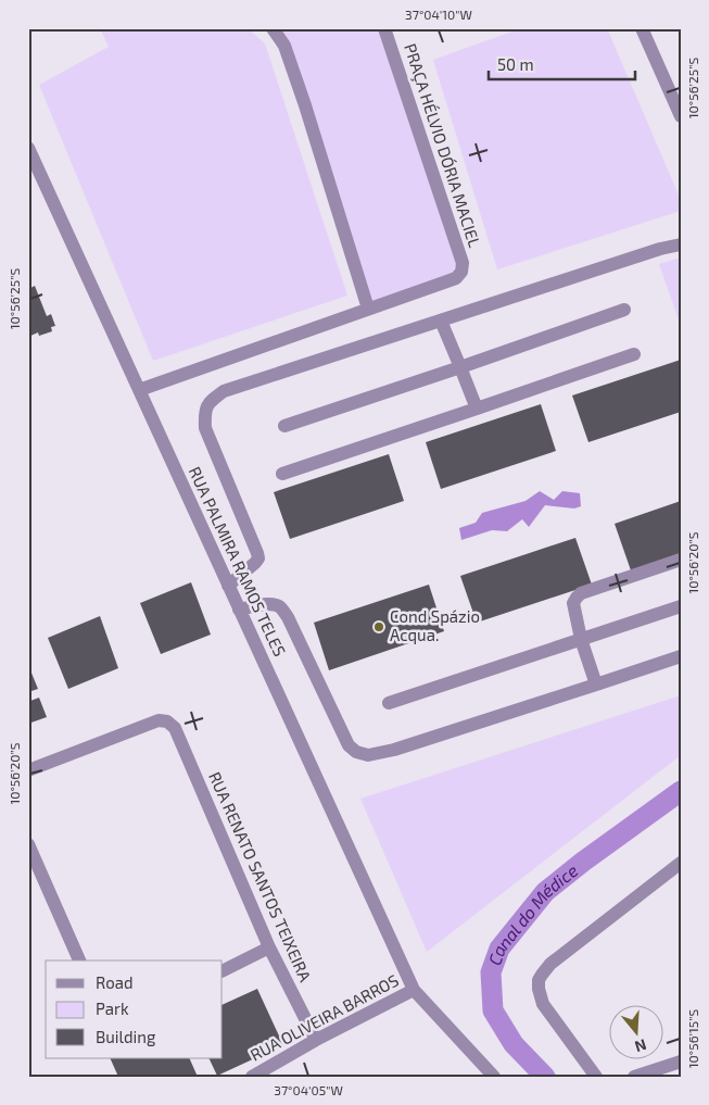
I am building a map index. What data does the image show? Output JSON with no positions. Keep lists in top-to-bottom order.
{
  "streets": {
    "street": [
      "PRAÇA HÉLVIO DÓRIA MACIEL",
      "RUA PALMIRA RAMOS TELES",
      "RUA RENATO SANTOS TEIXEIRA",
      "RUA OLIVEIRA BARROS"
    ]
  },
  "crossings": [
    ["PRAÇA HÉLVIO DÓRIA MACIEL", "RUA PALMIRA RAMOS TELES"],
    ["RUA PALMIRA RAMOS TELES", "RUA OLIVEIRA BARROS"],
    ["RUA RENATO SANTOS TEIXEIRA", "RUA OLIVEIRA BARROS"]
  ],
  "water": ["Canal do Médice"],
  "places": ["Cond Spázio Acqua."],
  "legend": ["Road", "Park", "Building"],
  "scale_bar": "50 m",
  "north": "bottom",
  "coordinates": [
    "37°04'10\"W",
    "10°56'25\"S",
    "10°56'20\"S",
    "10°56'15\"S",
    "37°04'05\"W"
  ]
}
